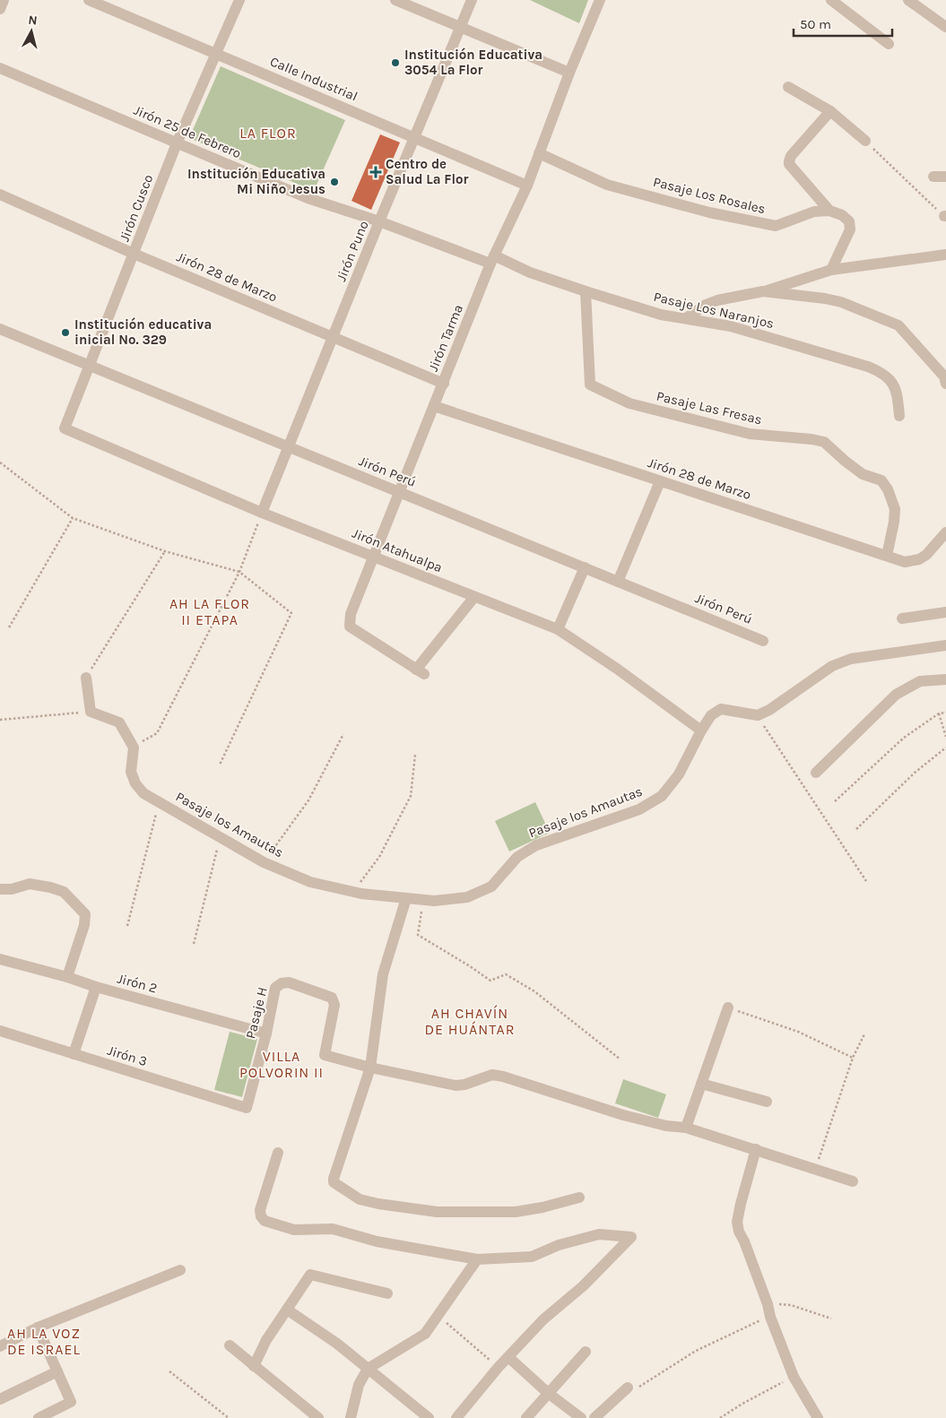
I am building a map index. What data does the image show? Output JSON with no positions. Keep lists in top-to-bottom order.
{
  "streets": {
    "street": [
      "Calle Industrial",
      "Jirón 25 de Febrero",
      "Pasaje Los Rosales",
      "Jirón Cusco",
      "Jirón Puno",
      "Jirón 28 de Marzo",
      "Pasaje Los Naranjos",
      "Jirón Tarma",
      "Pasaje Las Fresas",
      "Jirón Perú",
      "Jirón Atahualpa",
      "Pasaje los Amautas",
      "Jirón 2",
      "Pasaje H",
      "Jirón 3"
    ]
  },
  "crossings": [
    ["Calle Industrial", "Jirón Cusco"],
    ["Calle Industrial", "Jirón Puno"],
    ["Calle Industrial", "Jirón Tarma"],
    ["Jirón 25 de Febrero", "Jirón Cusco"],
    ["Jirón 25 de Febrero", "Jirón Puno"],
    ["Jirón 25 de Febrero", "Pasaje Los Naranjos"],
    ["Jirón 25 de Febrero", "Jirón Tarma"],
    ["Pasaje Los Rosales", "Jirón Tarma"],
    ["Jirón Cusco", "Jirón 28 de Marzo"],
    ["Jirón Cusco", "Jirón Perú"],
    ["Jirón Cusco", "Jirón Atahualpa"],
    ["Jirón Puno", "Jirón 28 de Marzo"],
    ["Jirón Puno", "Jirón Perú"],
    ["Jirón Puno", "Jirón Atahualpa"],
    ["Jirón 28 de Marzo", "Jirón Tarma"],
    ["Jirón 28 de Marzo", "Pasaje Las Fresas"],
    ["Pasaje Los Naranjos", "Jirón Tarma"],
    ["Pasaje Los Naranjos", "Pasaje Las Fresas"],
    ["Jirón Tarma", "Jirón Perú"],
    ["Jirón Tarma", "Jirón Atahualpa"],
    ["Jirón Atahualpa", "Pasaje los Amautas"],
    ["Jirón 2", "Pasaje H"],
    ["Pasaje H", "Jirón 3"]
  ],
  "districts": [
    "LA FLOR",
    "AH LA FLOR II ETAPA",
    "AH CHAVÍN DE HUÁNTAR",
    "VILLA POLVORIN II",
    "AH LA VOZ DE ISRAEL"
  ],
  "places": {
    "other": ["Institución Educativa 3054 La Flor", "Institución Educativa Mi Niño Jesus", "Institución educativa inicial No. 329"],
    "health": ["Centro de Salud La Flor"]
  },
  "scale_bar": "50 m",
  "north": "top"
}
